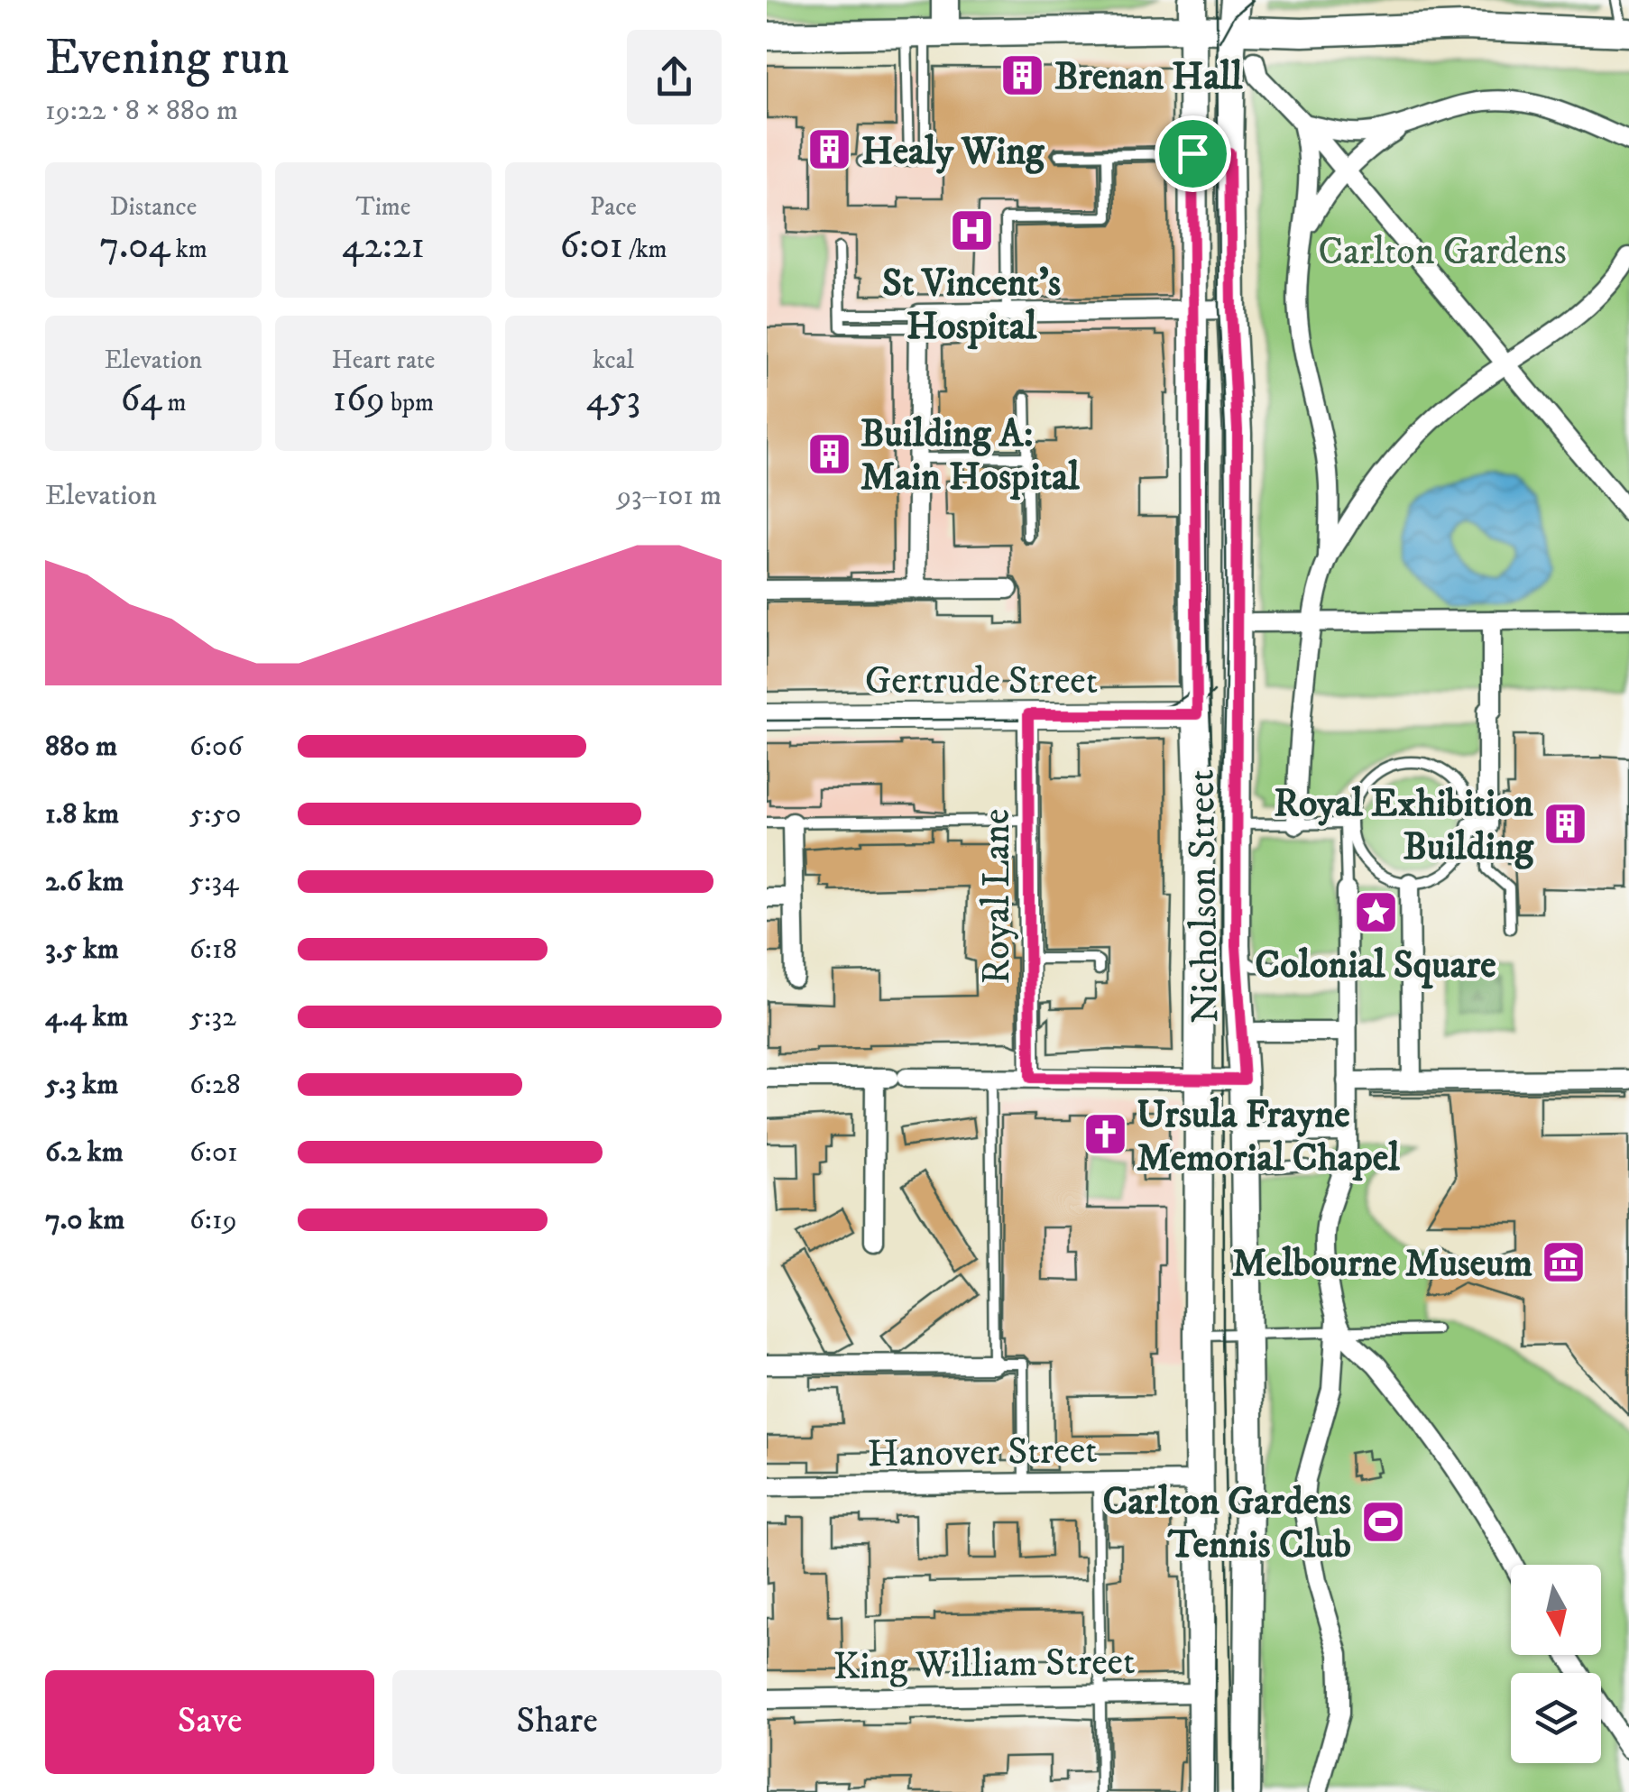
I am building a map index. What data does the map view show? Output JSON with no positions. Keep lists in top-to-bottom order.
{
  "streets": {
    "main road": ["Nicholson Street"],
    "street": [
      "Gertrude Street",
      "Royal Lane",
      "Hanover Street",
      "King William Street"
    ]
  },
  "crossings": [
    ["Gertrude Street", "Royal Lane"],
    ["Gertrude Street", "Nicholson Street"],
    ["Nicholson Street", "Hanover Street"],
    ["Nicholson Street", "King William Street"]
  ],
  "parks": ["Carlton Gardens"],
  "places": {
    "building": [
      "Brenan Hall",
      "Healy Wing",
      "Building A: Main Hospital",
      "Royal Exhibition Building"
    ],
    "hospital": ["St Vincent's Hospital"],
    "place": ["Colonial Square"],
    "church": ["Ursula Frayne Memorial Chapel"],
    "museum": ["Melbourne Museum"],
    "sports": ["Carlton Gardens Tennis Club"]
  },
  "north": "bottom",
  "page": {
    "heading": ["Evening run", "19:22 · 8 × 880 m"],
    "stats": [
      ["Distance", "7.04 km"],
      ["Time", "42:21"],
      ["Pace", "6:01 /km"],
      ["Elevation", "64 m"],
      ["Heart rate", "169 bpm"],
      ["kcal", "453"]
    ],
    "chart": ["Elevation", "93–101 m"],
    "list": [
      {
        "name": "880 m",
        "note": "6:06"
      },
      {
        "name": "1.8 km",
        "note": "5:50"
      },
      {
        "name": "2.6 km",
        "note": "5:34"
      },
      {
        "name": "3.5 km",
        "note": "6:18"
      },
      {
        "name": "4.4 km",
        "note": "5:32"
      },
      {
        "name": "5.3 km",
        "note": "6:28"
      },
      {
        "name": "6.2 km",
        "note": "6:01"
      },
      {
        "name": "7.0 km",
        "note": "6:19"
      }
    ],
    "buttons": ["Save", "Share"]
  }
}
